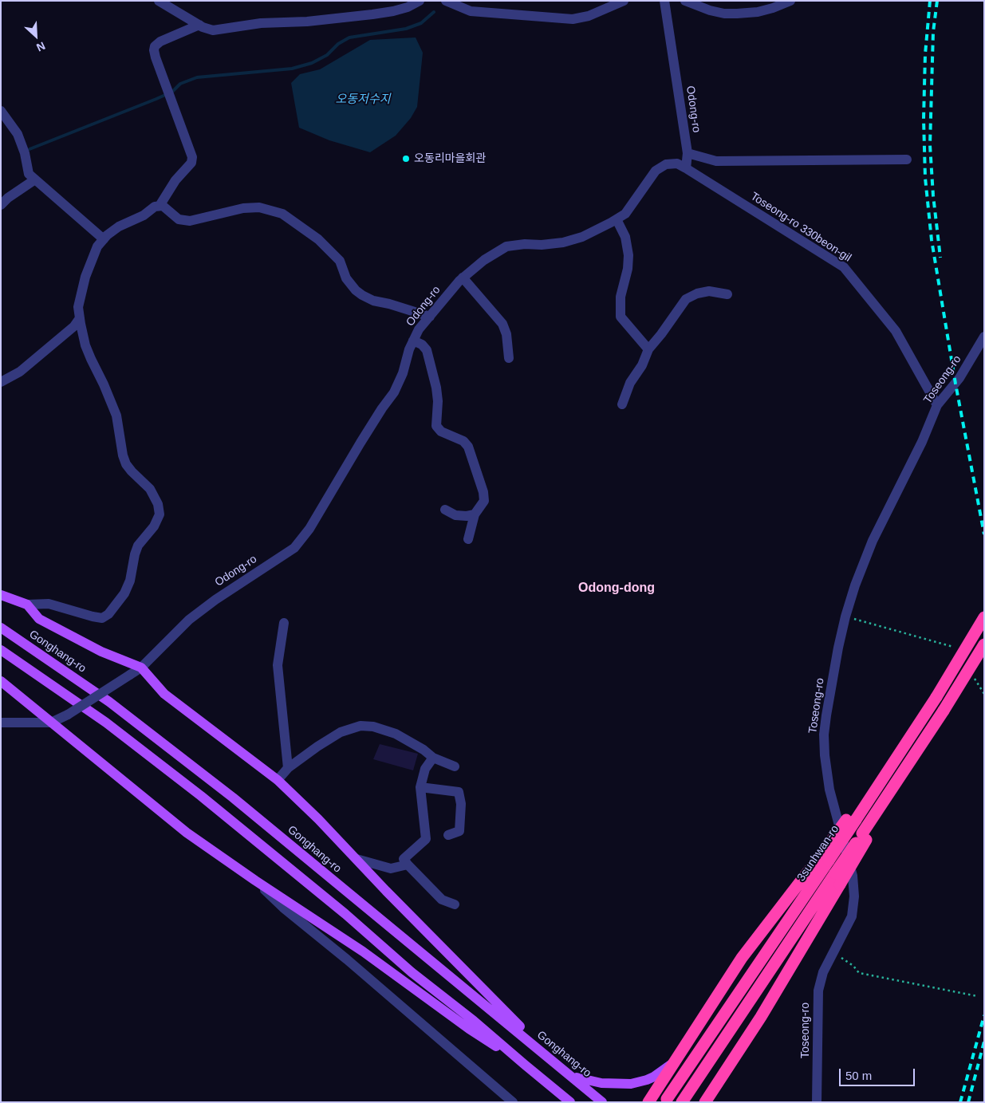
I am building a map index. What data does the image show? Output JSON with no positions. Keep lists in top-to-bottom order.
{
  "streets": {
    "highway": ["3sunhwan-ro"],
    "main road": ["Gonghang-ro"],
    "street": ["Odong-ro", "Toseong-ro 330beon-gil", "Toseong-ro"]
  },
  "crossings": [
    ["Odong-ro", "Toseong-ro 330beon-gil"],
    ["Toseong-ro 330beon-gil", "Toseong-ro"]
  ],
  "districts": ["Odong-dong"],
  "water": ["오동저수지"],
  "places": ["오동리마을회관"],
  "scale_bar": "50 m",
  "north": "bottom right"
}
